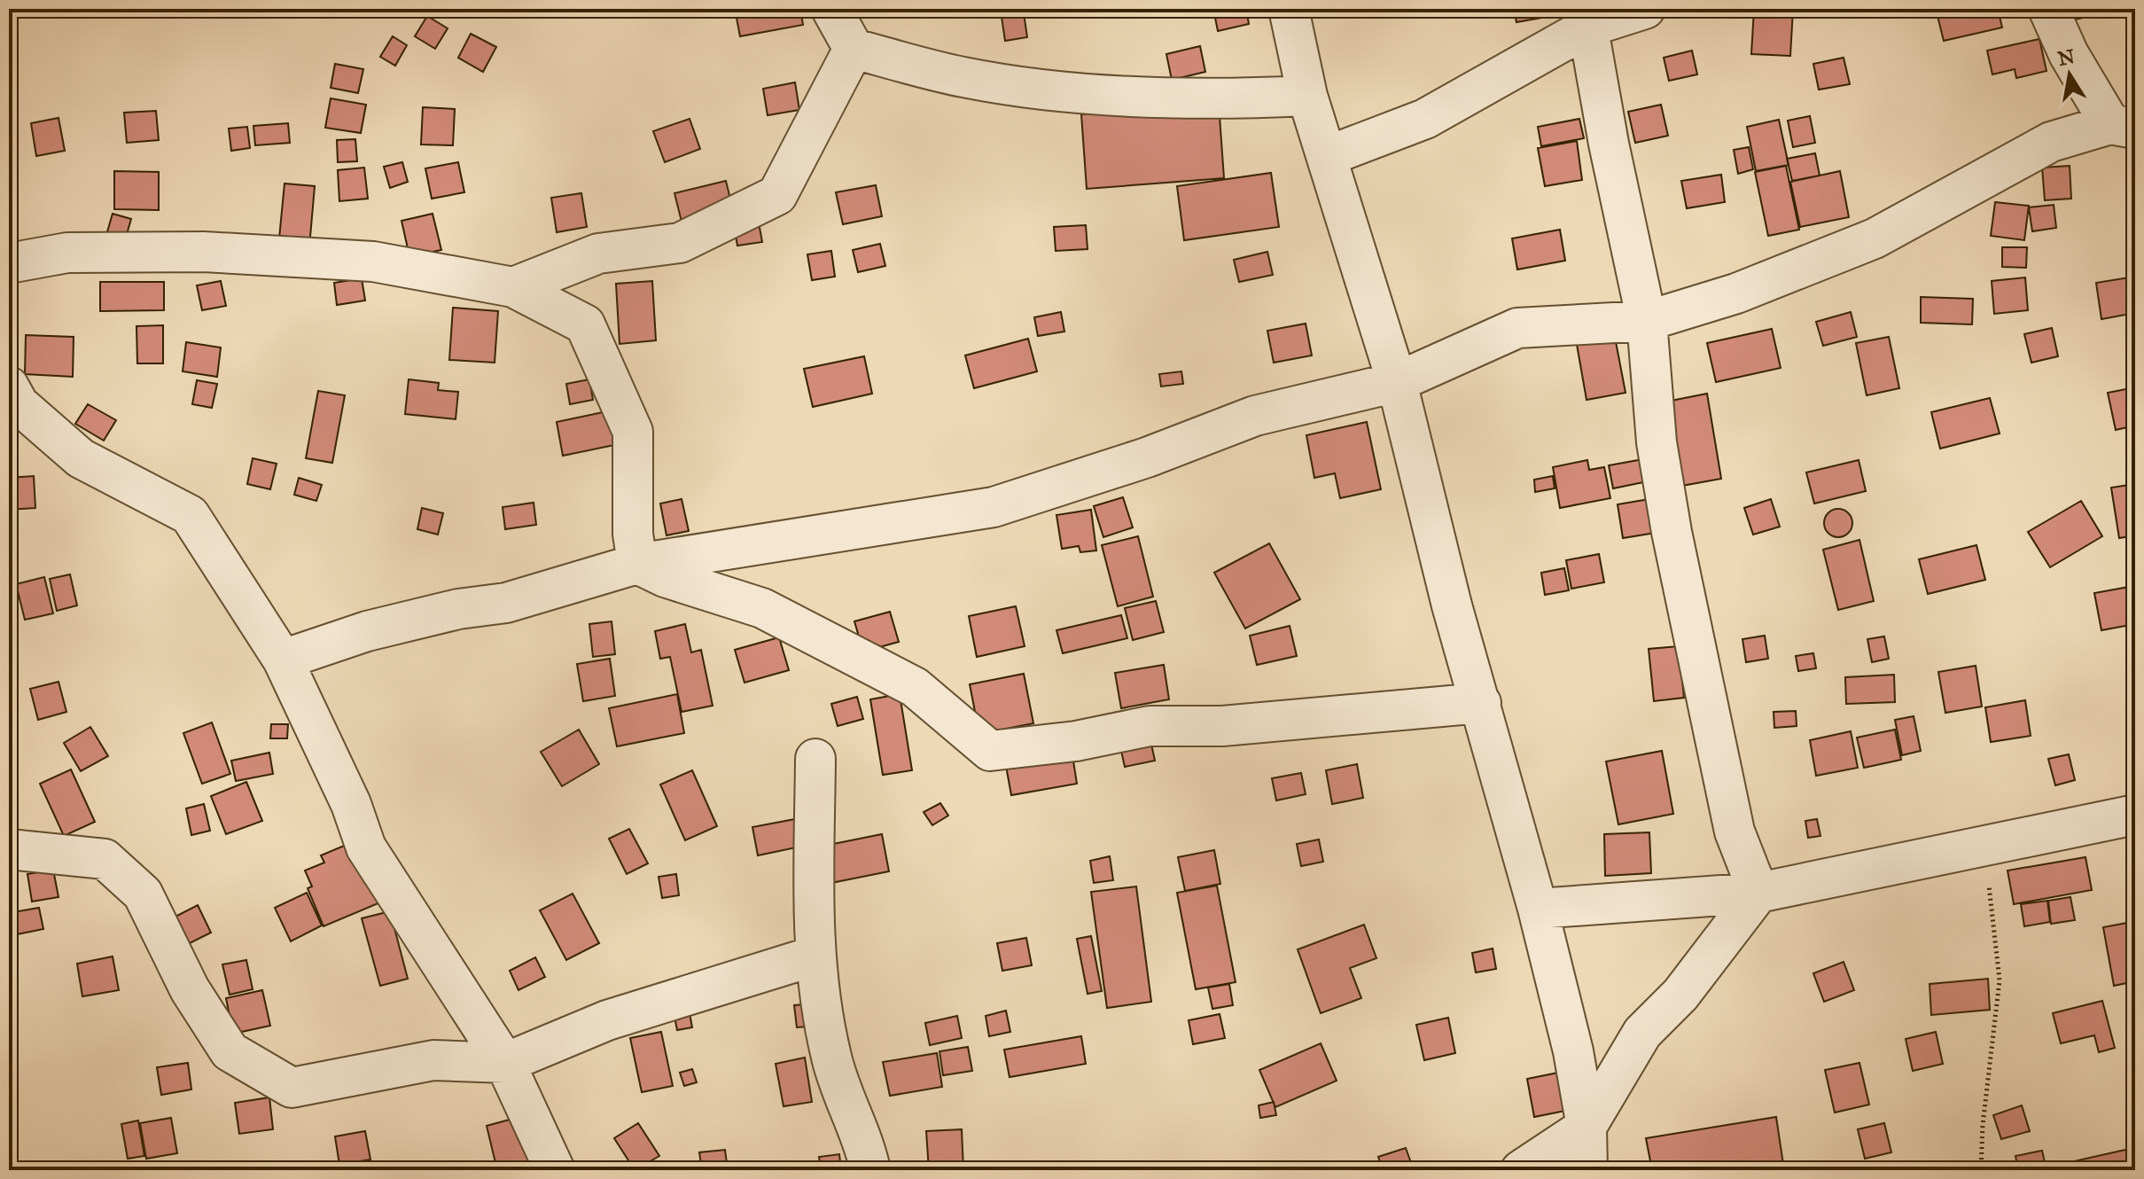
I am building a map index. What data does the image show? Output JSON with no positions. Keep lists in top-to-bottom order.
{
  "north": "top"
}
